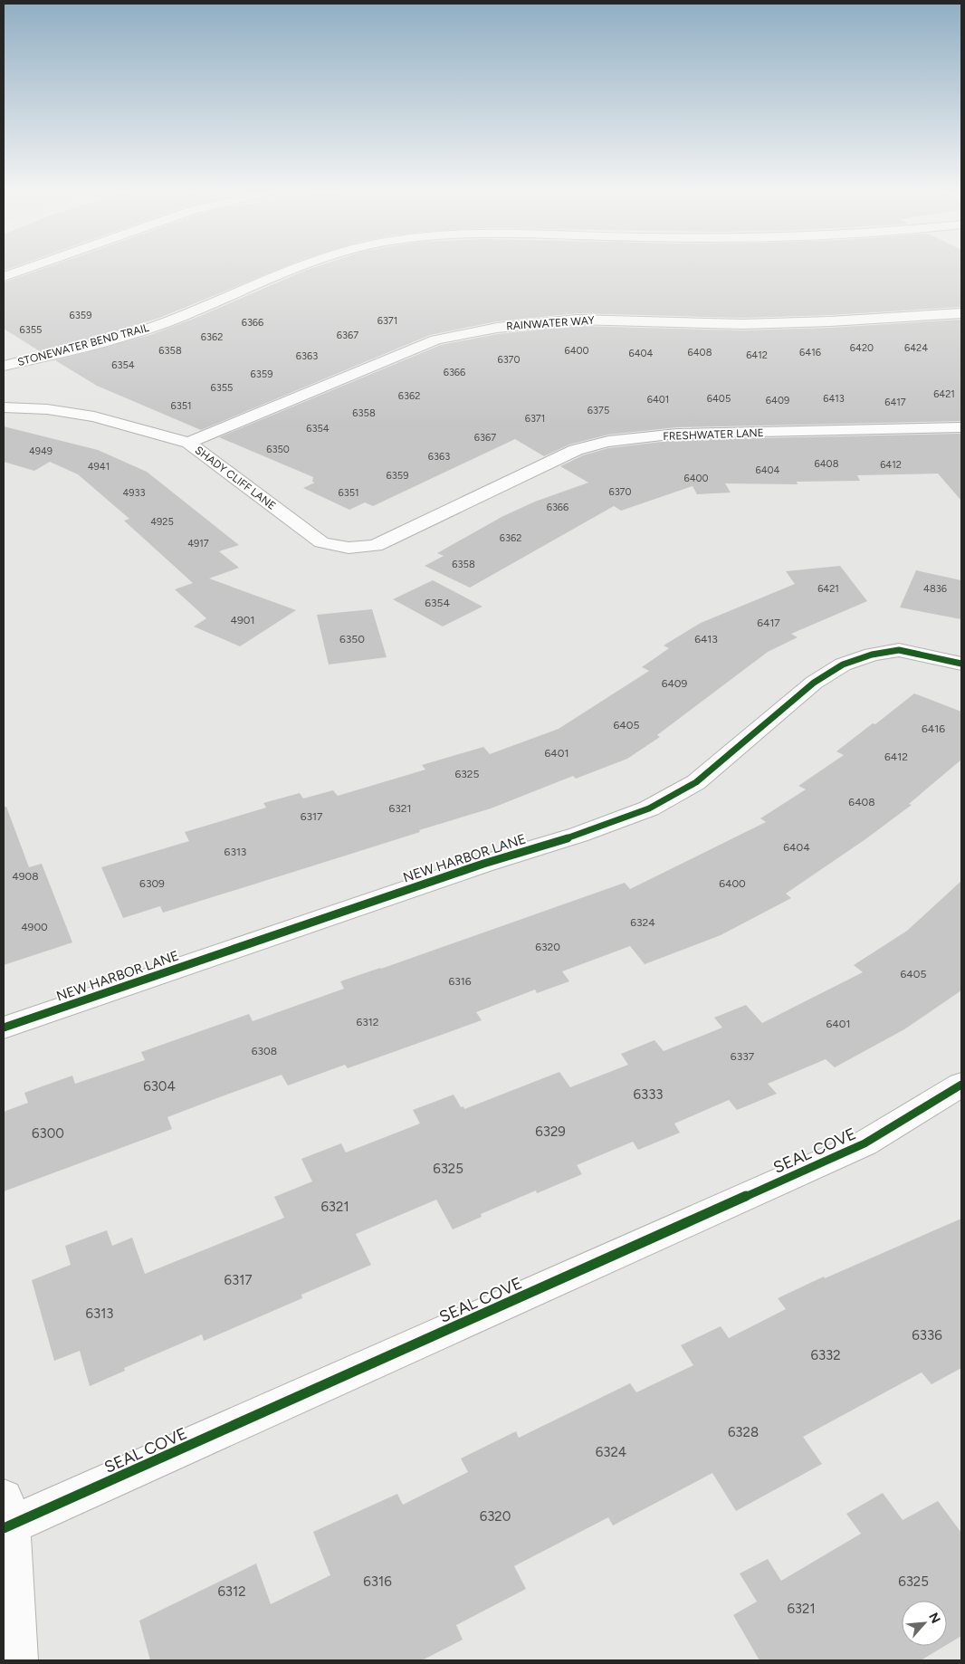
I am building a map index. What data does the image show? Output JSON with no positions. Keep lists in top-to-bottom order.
{
  "streets": {
    "street": [
      "RAINWATER WAY",
      "STONEWATER BEND TRAIL",
      "FRESHWATER LANE",
      "SHADY CLIFF LANE",
      "NEW HARBOR LANE",
      "SEAL COVE"
    ]
  },
  "crossings": [
    ["RAINWATER WAY", "SHADY CLIFF LANE"],
    ["FRESHWATER LANE", "SHADY CLIFF LANE"]
  ],
  "house_numbers": [
    "6359",
    "6371",
    "6366",
    "6355",
    "6367",
    "6362",
    "6420",
    "6424",
    "6358",
    "6400",
    "6408",
    "6416",
    "6404",
    "6412",
    "6363",
    "6370",
    "6354",
    "6366",
    "6359",
    "6355",
    "6421",
    "6362",
    "6405",
    "6413",
    "6401",
    "6409",
    "6417",
    "6351",
    "6375",
    "6358",
    "6371",
    "6354",
    "6367",
    "6350",
    "4949",
    "6363",
    "6408",
    "6412",
    "4941",
    "6404",
    "6359",
    "6400",
    "6370",
    "4933",
    "6351",
    "6366",
    "4925",
    "6362",
    "4917",
    "6358",
    "6421",
    "4836",
    "6354",
    "4901",
    "6417",
    "6350",
    "6413",
    "6409",
    "6405",
    "6416",
    "6401",
    "6412",
    "6325",
    "6408",
    "6321",
    "6317",
    "6404",
    "6313",
    "4908",
    "6309",
    "6400",
    "6324",
    "4900",
    "6320",
    "6405",
    "6316",
    "6312",
    "6401",
    "6308",
    "6337",
    "6304",
    "6333",
    "6329",
    "6300",
    "6325",
    "6321",
    "6317",
    "6313",
    "6336",
    "6332",
    "6328",
    "6324",
    "6320",
    "6316",
    "6325",
    "6312",
    "6321"
  ],
  "north": "top right"
}
